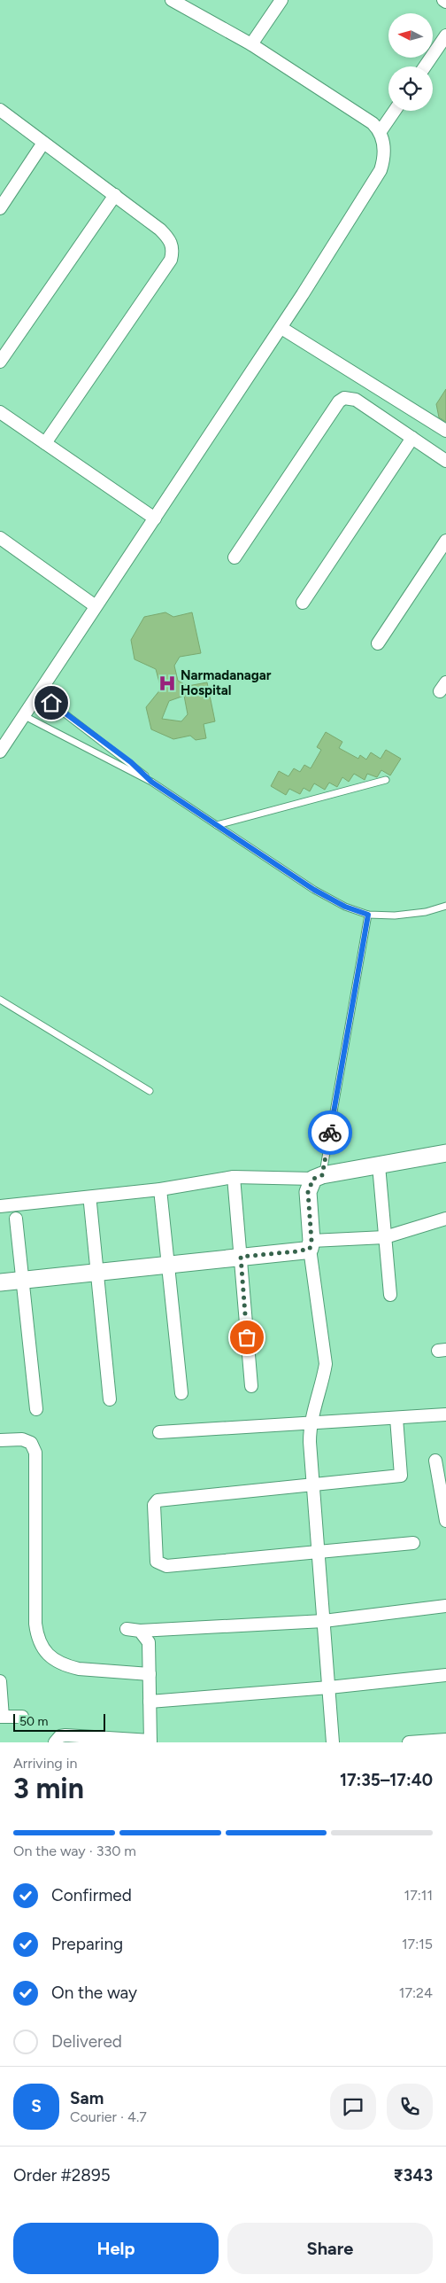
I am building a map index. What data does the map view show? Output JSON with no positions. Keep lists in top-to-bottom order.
{
  "places": {
    "hospital": ["Narmadanagar Hospital"]
  },
  "scale_bar": "50 m",
  "north": "left",
  "page": {
    "scale": "50 m",
    "heading": ["3 min", "Arriving in", "17:35–17:40"],
    "panel": [
      "Sam",
      "Courier · 4.7",
      "Order #2895",
      "₹343"
    ],
    "bar": "On the way · 330 m",
    "list": [
      ["Confirmed", "17:11"],
      ["Preparing", "17:15"],
      ["On the way", "17:24"],
      "Delivered"
    ],
    "round": "S",
    "buttons": ["Help", "Share"]
  }
}
